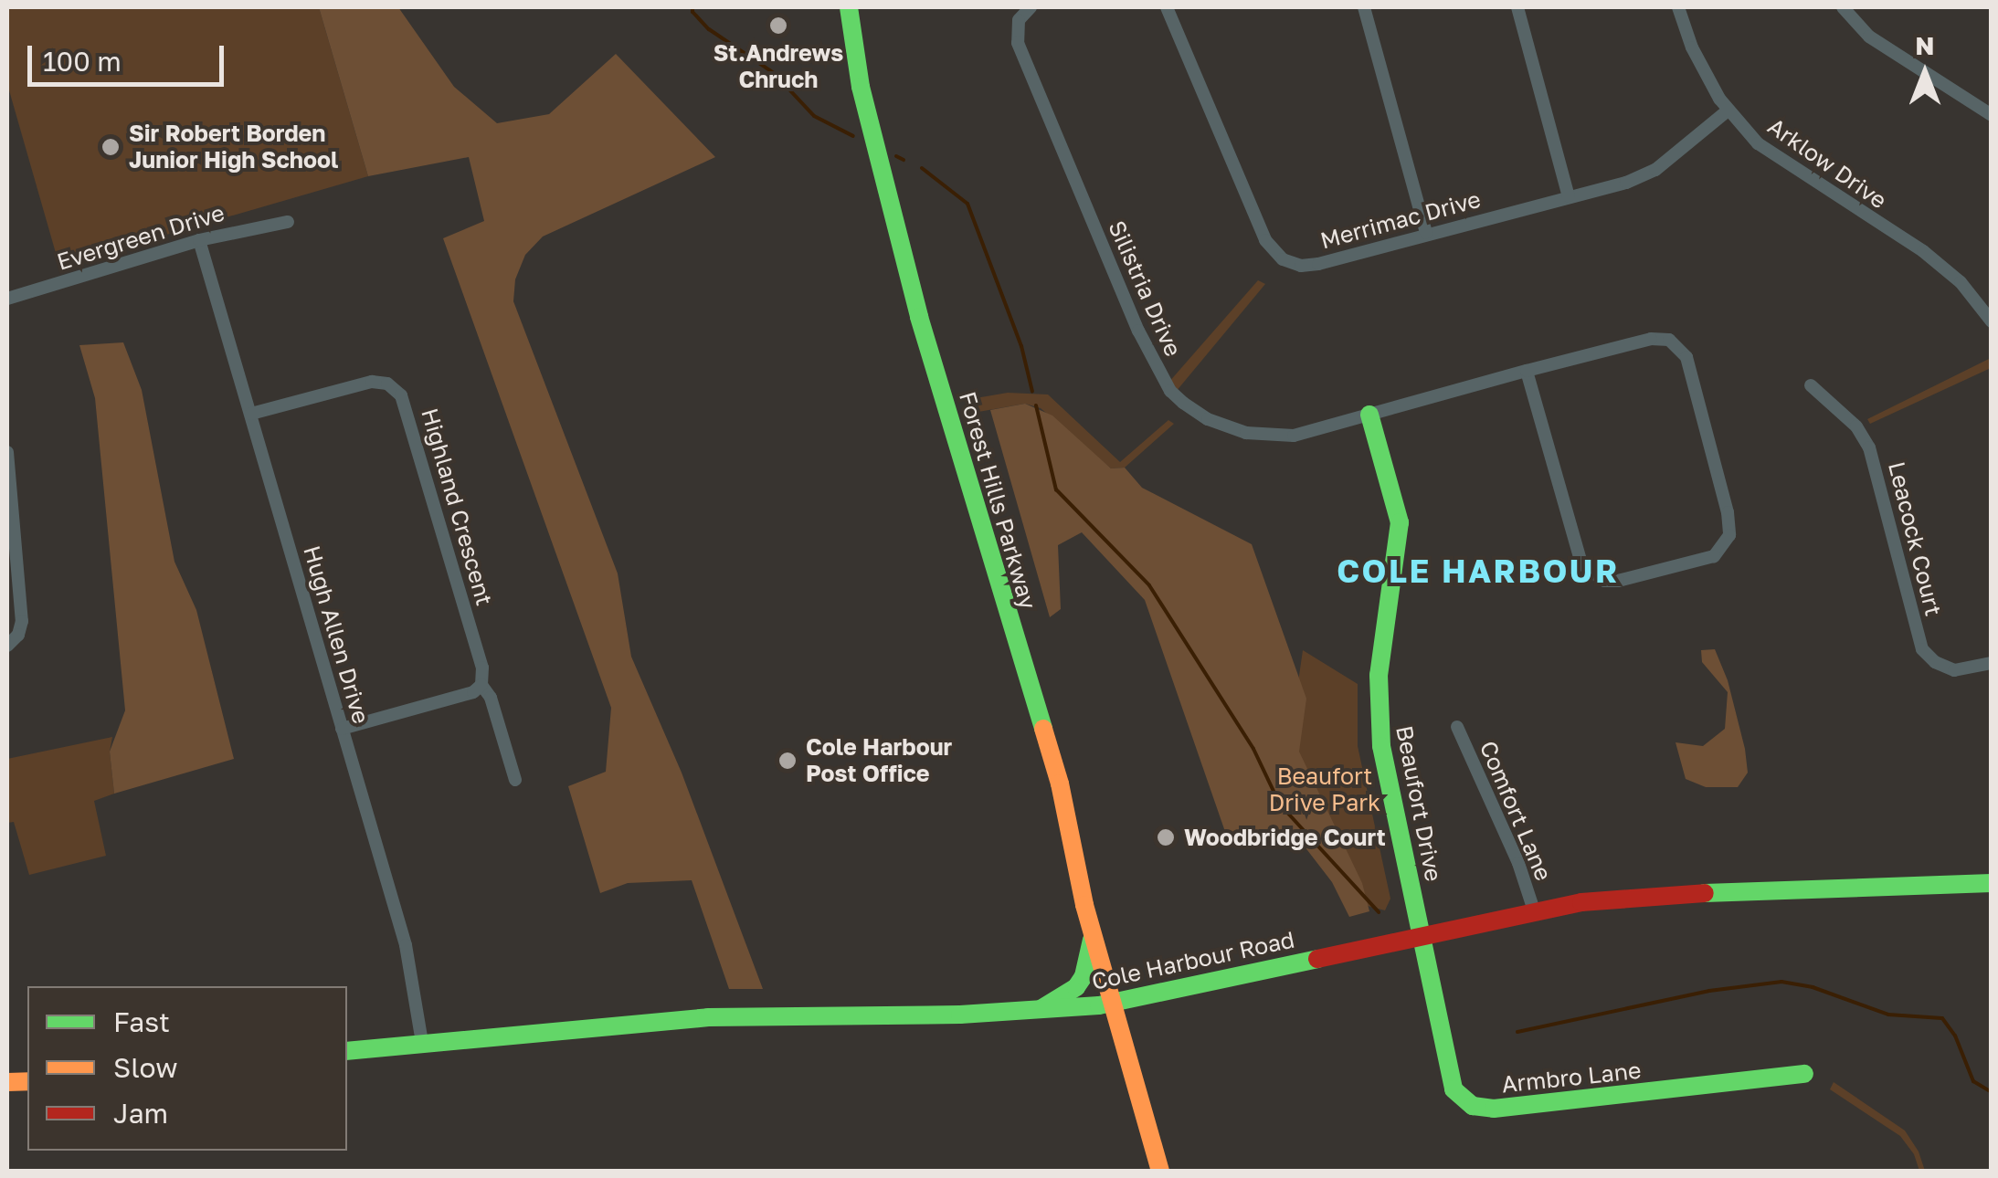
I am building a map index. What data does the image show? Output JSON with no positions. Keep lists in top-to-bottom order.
{
  "streets": {
    "main road": [
      "Forest Hills Parkway",
      "Beaufort Drive",
      "Cole Harbour Road",
      "Armbro Lane"
    ],
    "street": [
      "Arklow Drive",
      "Merrimac Drive",
      "Evergreen Drive",
      "Silistria Drive",
      "Highland Crescent",
      "Leacock Court",
      "Hugh Allen Drive",
      "Comfort Lane"
    ]
  },
  "crossings": [
    ["Arklow Drive", "Merrimac Drive"],
    ["Evergreen Drive", "Hugh Allen Drive"],
    ["Silistria Drive", "Beaufort Drive"],
    ["Forest Hills Parkway", "Cole Harbour Road"],
    ["Highland Crescent", "Hugh Allen Drive"],
    ["Hugh Allen Drive", "Cole Harbour Road"],
    ["Beaufort Drive", "Cole Harbour Road"],
    ["Beaufort Drive", "Armbro Lane"],
    ["Comfort Lane", "Cole Harbour Road"],
    ["Cole Harbour Road", "Armbro Lane"]
  ],
  "districts": ["COLE HARBOUR"],
  "parks": ["Beaufort Drive Park"],
  "places": [
    "St.Andrews Chruch",
    "Sir Robert Borden Junior High School",
    "Cole Harbour Post Office",
    "Woodbridge Court"
  ],
  "legend": ["Fast", "Slow", "Jam"],
  "scale_bar": "100 m",
  "north": "top"
}
